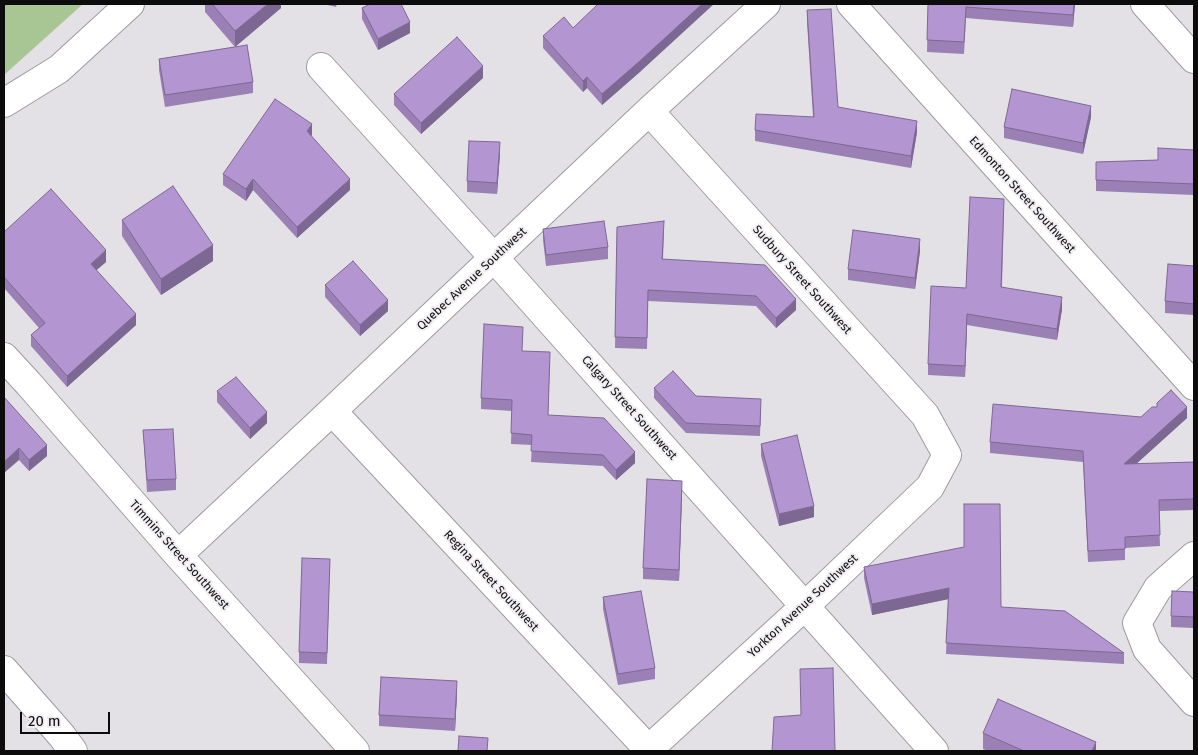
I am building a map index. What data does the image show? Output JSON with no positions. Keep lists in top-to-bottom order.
{
  "streets": {
    "street": [
      "Edmonton Street Southwest",
      "Quebec Avenue Southwest",
      "Sudbury Street Southwest",
      "Calgary Street Southwest",
      "Timmins Street Southwest",
      "Regina Street Southwest",
      "Yorkton Avenue Southwest"
    ]
  },
  "crossings": [
    ["Quebec Avenue Southwest", "Sudbury Street Southwest"],
    ["Quebec Avenue Southwest", "Calgary Street Southwest"],
    ["Quebec Avenue Southwest", "Timmins Street Southwest"],
    ["Quebec Avenue Southwest", "Regina Street Southwest"],
    ["Sudbury Street Southwest", "Yorkton Avenue Southwest"],
    ["Calgary Street Southwest", "Yorkton Avenue Southwest"],
    ["Regina Street Southwest", "Yorkton Avenue Southwest"]
  ],
  "scale_bar": "20 m"
}
